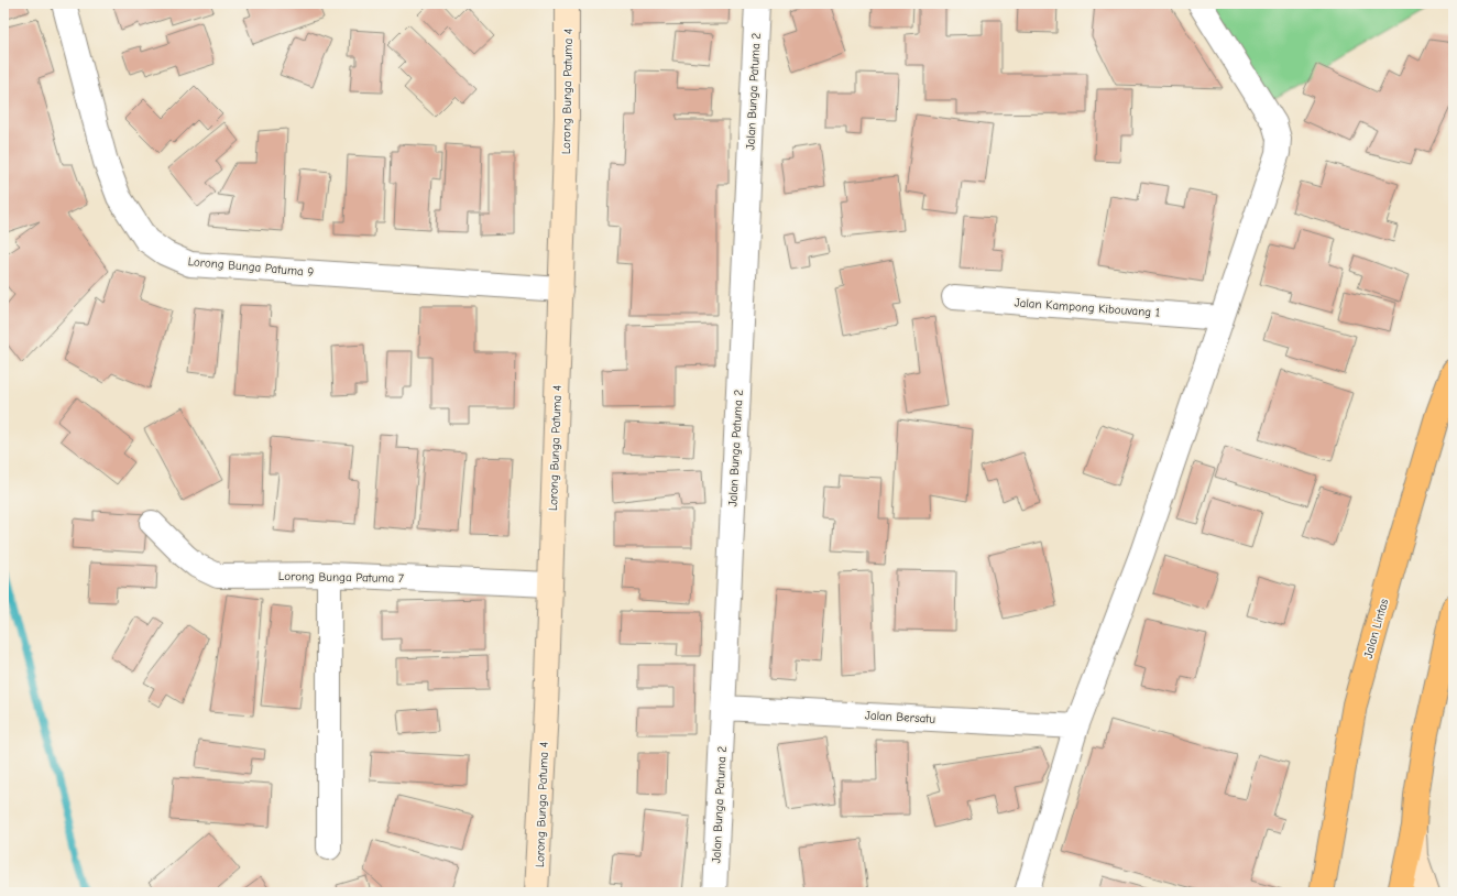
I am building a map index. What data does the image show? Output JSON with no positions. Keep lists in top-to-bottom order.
{
  "streets": {
    "highway": ["Jalan Lintas"],
    "street": [
      "Lorong Bunga Patuma 4",
      "Jalan Bunga Patuma 2",
      "Lorong Bunga Patuma 9",
      "Jalan Kampong Kibouvang 1",
      "Lorong Bunga Patuma 7",
      "Jalan Bersatu"
    ]
  },
  "crossings": [
    ["Lorong Bunga Patuma 4", "Lorong Bunga Patuma 9"],
    ["Lorong Bunga Patuma 4", "Lorong Bunga Patuma 7"],
    ["Jalan Bunga Patuma 2", "Jalan Bersatu"]
  ]
}
